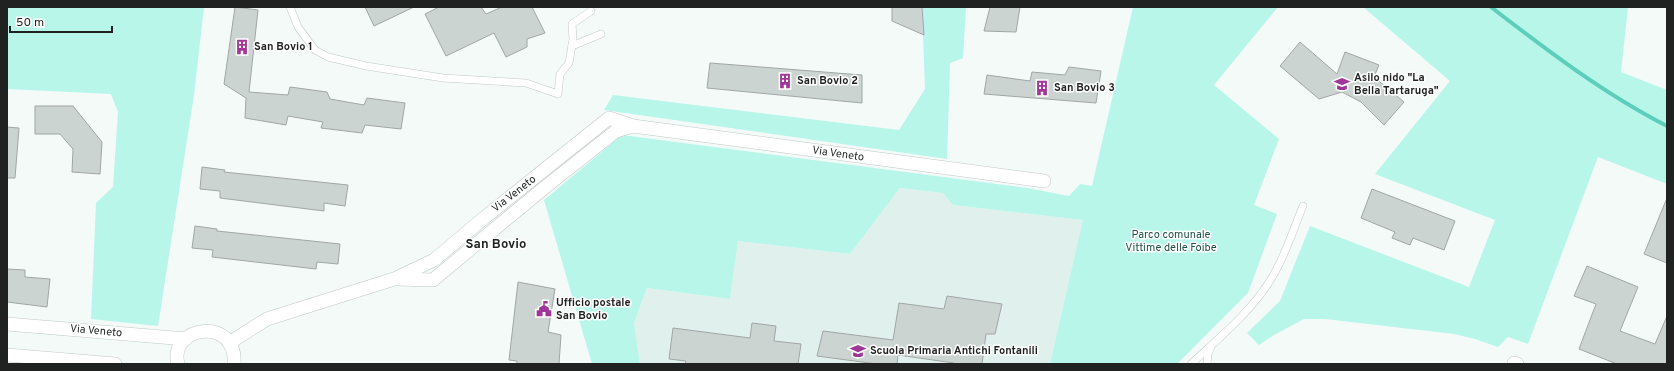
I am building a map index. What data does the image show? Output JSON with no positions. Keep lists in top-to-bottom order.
{
  "streets": {
    "street": ["Via Veneto"]
  },
  "districts": ["San Bovio"],
  "parks": ["Parco comunale Vittime delle Foibe"],
  "places": {
    "building": ["San Bovio 1", "San Bovio 2", "San Bovio 3"],
    "school or university": ["Asilo nido \"La Bella Tartaruga\"", "Scuola Primaria Antichi Fontanili"],
    "public building": ["Ufficio postale San Bovio"]
  },
  "scale_bar": "50 m"
}
